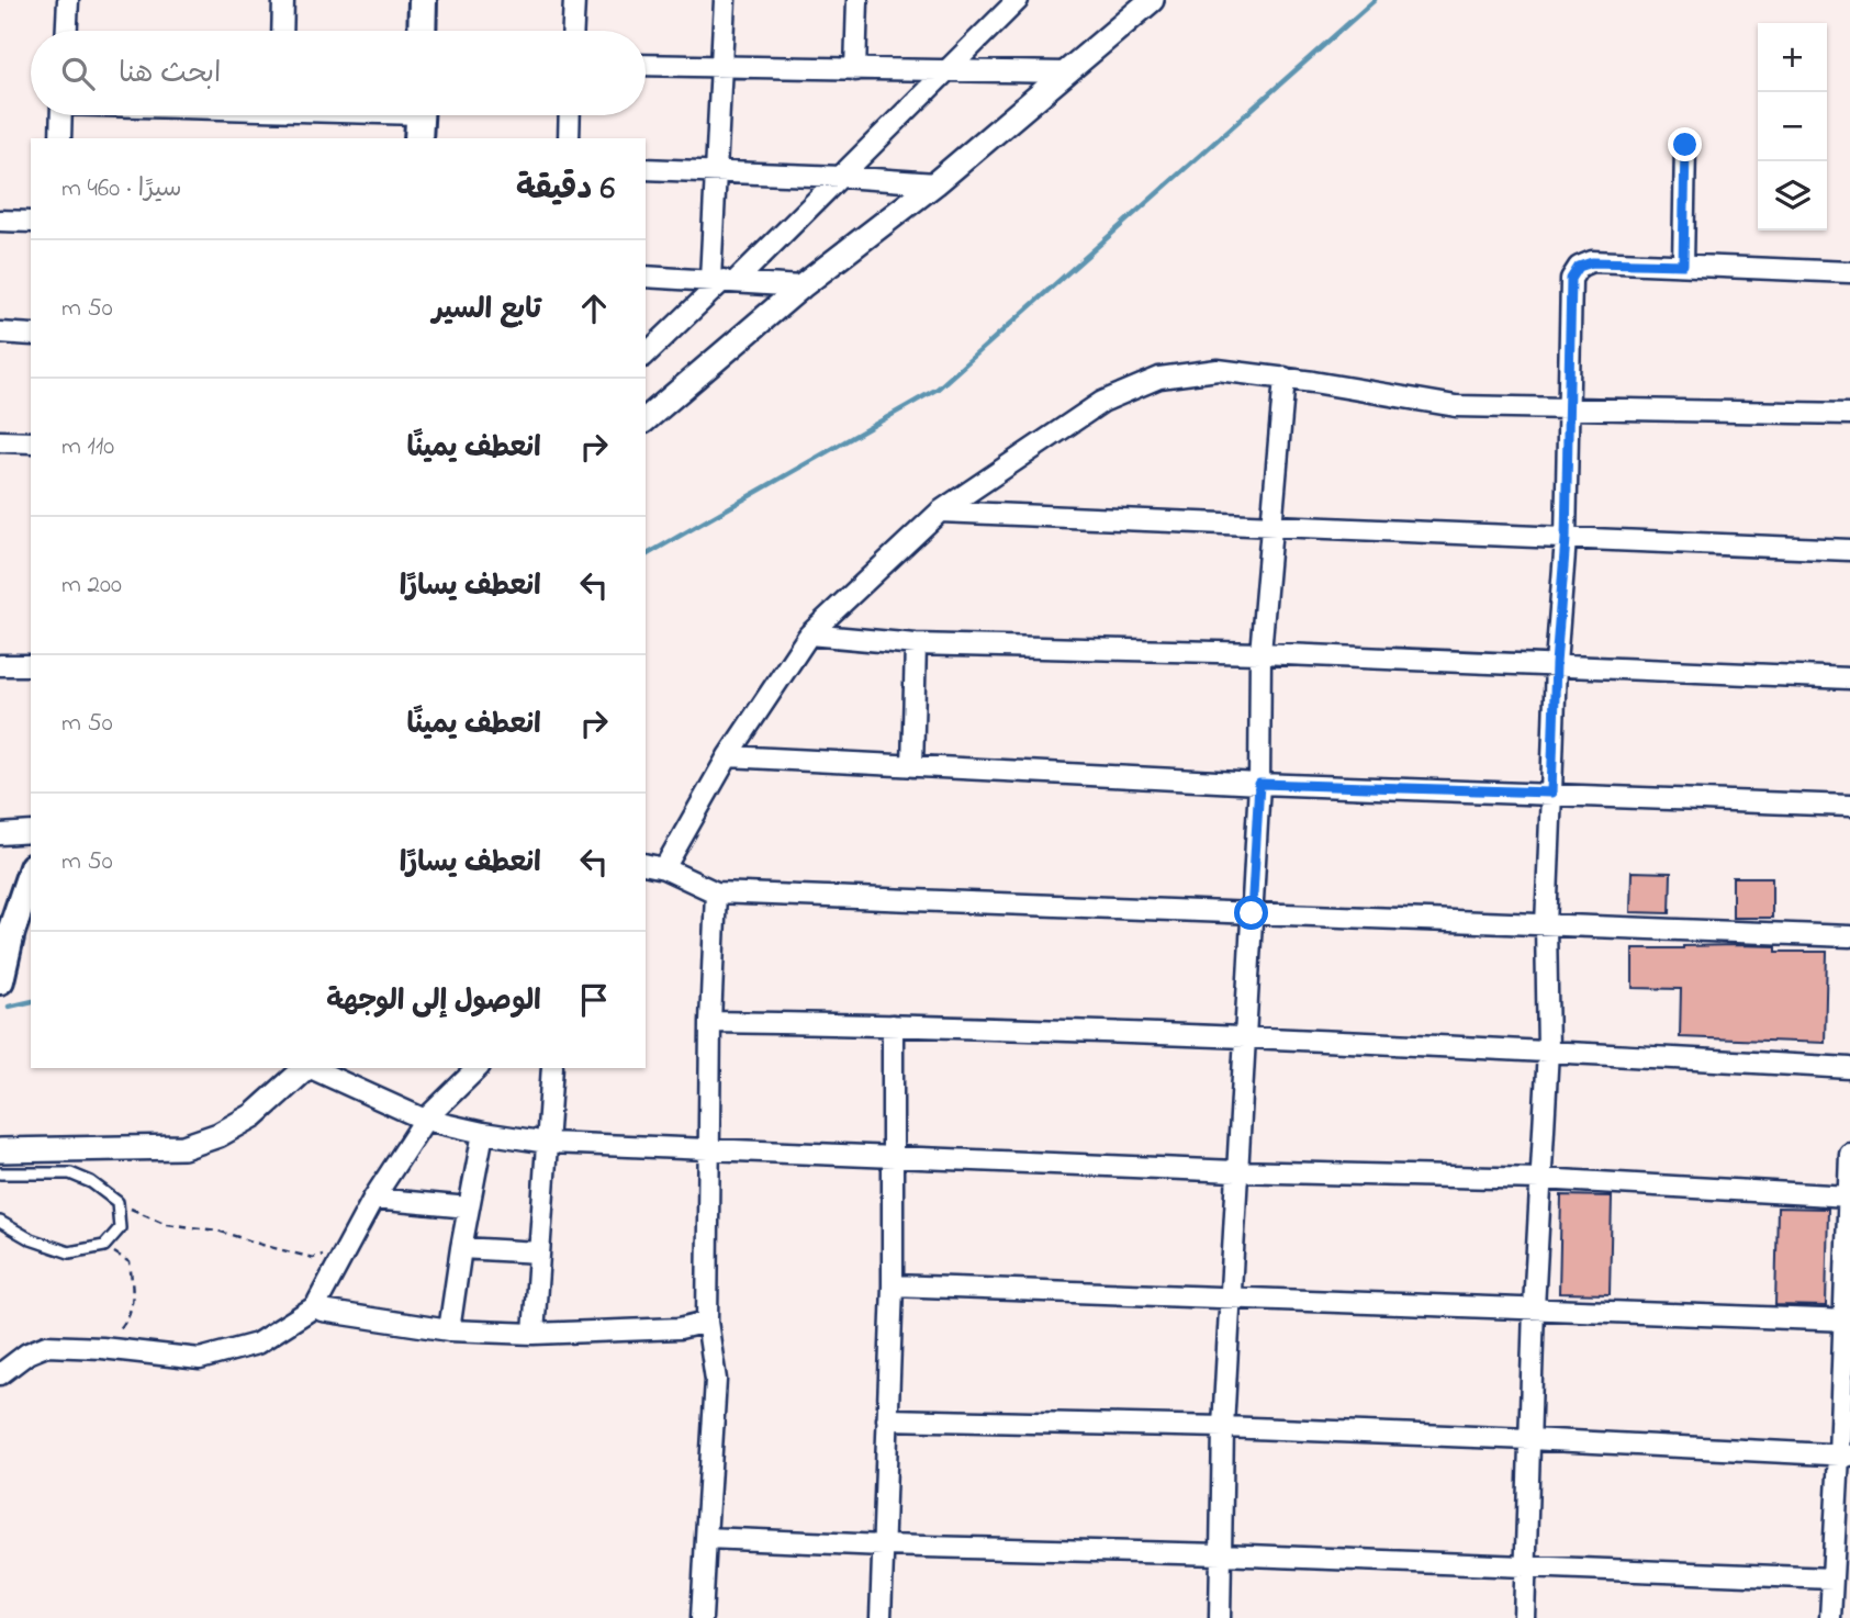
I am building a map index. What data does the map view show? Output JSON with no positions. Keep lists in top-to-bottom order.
{
  "page": {
    "map_buttons": ["+", "−"],
    "search": "ابحث هنا",
    "heading": ["6 دقيقة", "سيرًا · 460 m"],
    "list": [
      ["تابع السير", "50 m"],
      ["انعطف يمينًا", "110 m"],
      ["انعطف يسارًا", "200 m"],
      ["انعطف يمينًا", "50 m"],
      ["انعطف يسارًا", "50 m"],
      "الوصول إلى الوجهة"
    ]
  }
}
